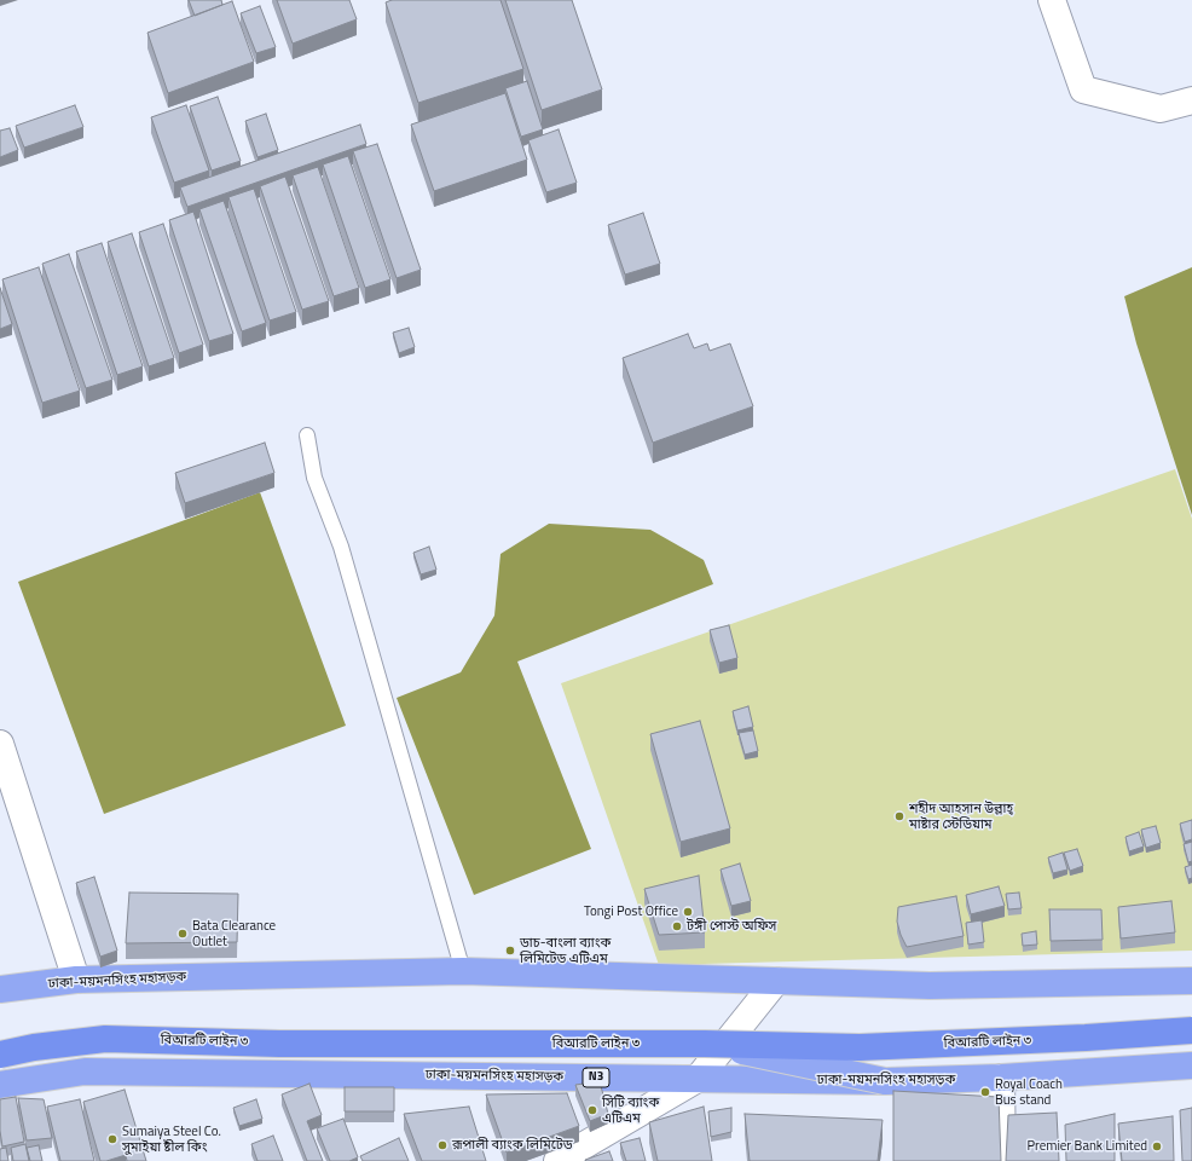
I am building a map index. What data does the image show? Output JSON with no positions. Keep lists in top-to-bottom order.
{
  "streets": {
    "highway": ["ঢাকা-ময়মনসিংহ মহাসড়ক", "বিআরটি লাইন ৩", "N3"]
  },
  "places": [
    "শহীদ আহসান উল্লাহ্‌ মাষ্টার স্টেডিয়াম",
    "Tongi Post Office",
    "টঙ্গী পোস্ট অফিস",
    "Bata Clearance Outlet",
    "ডাচ-বাংলা ব্যাংক লিমিটেড এটিএম",
    "Royal Coach Bus stand",
    "সিটি ব্যাংক এটিএম",
    "Sumaiya Steel Co. সুমাইয়া ষ্টীল কিং",
    "রূপালী ব্যাংক লিমিটেড",
    "Premier Bank Limited"
  ]
}
